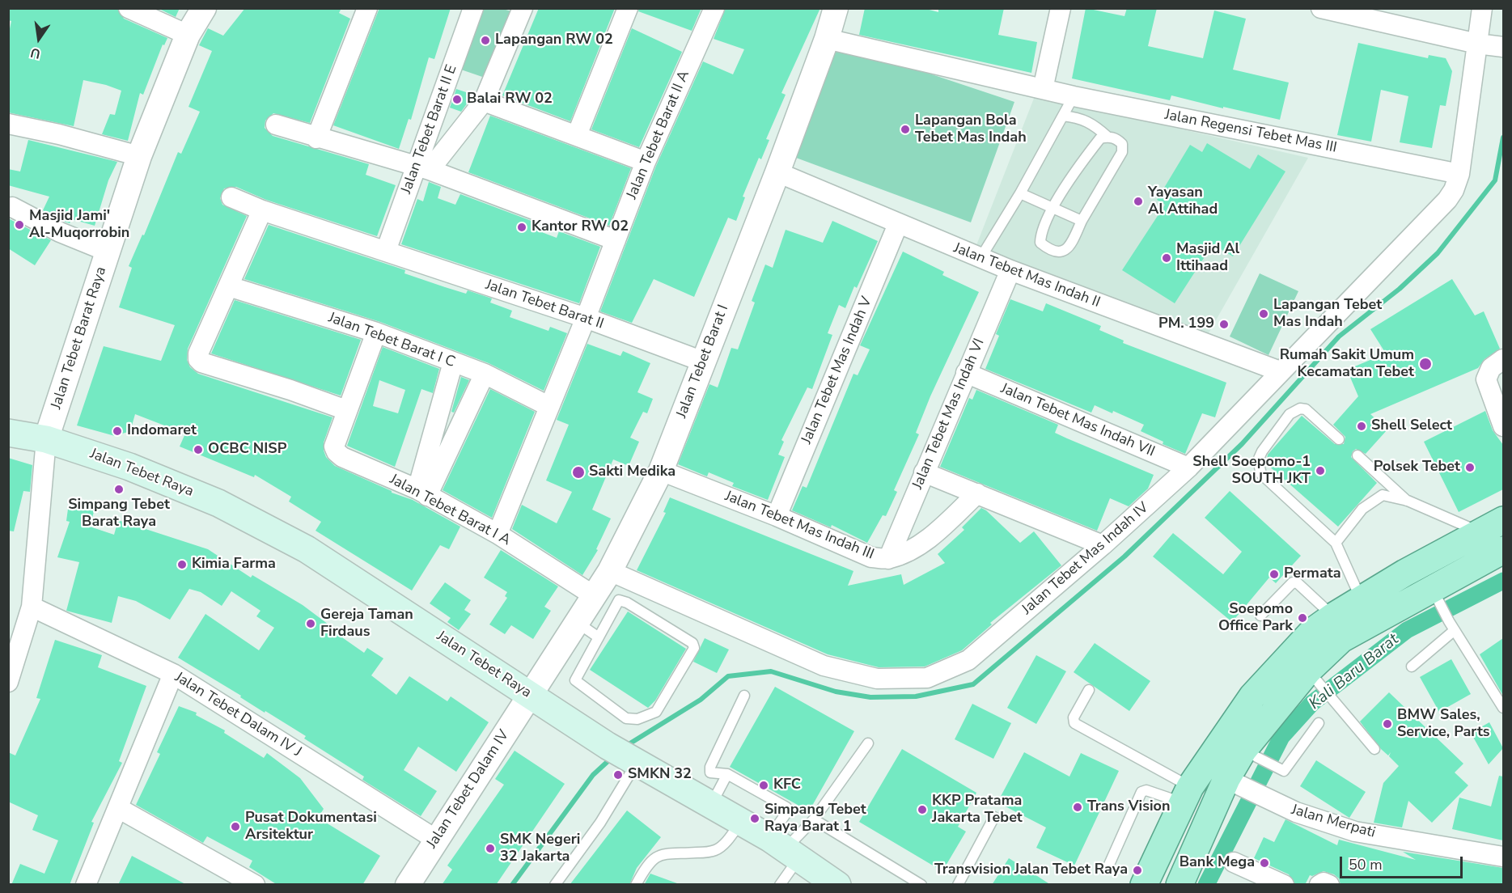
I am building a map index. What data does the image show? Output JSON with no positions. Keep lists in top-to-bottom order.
{
  "streets": {
    "main road": ["Jalan Tebet Raya"],
    "street": [
      "Jalan Tebet Barat II E",
      "Jalan Regensi Tebet Mas III",
      "Jalan Tebet Barat II A",
      "Jalan Tebet Mas Indah II",
      "Jalan Tebet Barat II",
      "Jalan Tebet Barat Raya",
      "Jalan Tebet Barat I C",
      "Jalan Tebet Barat I",
      "Jalan Tebet Mas Indah V",
      "Jalan Tebet Mas Indah VI",
      "Jalan Tebet Mas Indah VII",
      "Jalan Tebet Barat I A",
      "Jalan Tebet Mas Indah III",
      "Jalan Tebet Mas Indah IV",
      "Jalan Tebet Dalam IV J",
      "Jalan Tebet Dalam IV",
      "Jalan Merpati"
    ]
  },
  "crossings": [
    ["Jalan Tebet Barat II E", "Jalan Tebet Barat II"],
    ["Jalan Regensi Tebet Mas III", "Jalan Tebet Barat I"],
    ["Jalan Regensi Tebet Mas III", "Jalan Tebet Mas Indah IV"],
    ["Jalan Tebet Barat II A", "Jalan Tebet Barat II"],
    ["Jalan Tebet Barat II A", "Jalan Tebet Barat I C"],
    ["Jalan Tebet Barat II A", "Jalan Tebet Barat I A"],
    ["Jalan Tebet Mas Indah II", "Jalan Tebet Barat I"],
    ["Jalan Tebet Mas Indah II", "Jalan Tebet Mas Indah V"],
    ["Jalan Tebet Mas Indah II", "Jalan Tebet Mas Indah VI"],
    ["Jalan Tebet Mas Indah II", "Jalan Tebet Mas Indah IV"],
    ["Jalan Tebet Barat II", "Jalan Tebet Barat I"],
    ["Jalan Tebet Barat Raya", "Jalan Tebet Raya"],
    ["Jalan Tebet Barat Raya", "Jalan Tebet Dalam IV J"],
    ["Jalan Tebet Barat I C", "Jalan Tebet Barat I A"],
    ["Jalan Tebet Barat I", "Jalan Tebet Raya"],
    ["Jalan Tebet Barat I", "Jalan Tebet Barat I A"],
    ["Jalan Tebet Barat I", "Jalan Tebet Mas Indah III"],
    ["Jalan Tebet Barat I", "Jalan Tebet Mas Indah IV"],
    ["Jalan Tebet Barat I", "Jalan Tebet Dalam IV"],
    ["Jalan Tebet Mas Indah V", "Jalan Tebet Mas Indah III"],
    ["Jalan Tebet Mas Indah VI", "Jalan Tebet Mas Indah VII"],
    ["Jalan Tebet Mas Indah VI", "Jalan Tebet Mas Indah III"],
    ["Jalan Tebet Mas Indah VII", "Jalan Tebet Mas Indah IV"],
    ["Jalan Tebet Raya", "Jalan Tebet Dalam IV"],
    ["Jalan Tebet Dalam IV J", "Jalan Tebet Dalam IV"]
  ],
  "water": ["Kali Baru Barat"],
  "places": [
    "Lapangan RW 02",
    "Balai RW 02",
    "Lapangan Bola Tebet Mas Indah",
    "Yayasan Al Attihad",
    "Masjid Jami' Al-Muqorrobin",
    "Kantor RW 02",
    "Masjid Al Ittihaad",
    "Lapangan Tebet Mas Indah",
    "PM. 199",
    "Rumah Sakit Umum Kecamatan Tebet",
    "Shell Select",
    "Indomaret",
    "OCBC NISP",
    "Polsek Tebet",
    "Shell Soepomo-1 SOUTH JKT",
    "Sakti Medika",
    "Simpang Tebet Barat Raya",
    "Kimia Farma",
    "Permata",
    "Soepomo Office Park",
    "Gereja Taman Firdaus",
    "BMW Sales, Service, Parts",
    "SMKN 32",
    "KFC",
    "Trans Vision",
    "KKP Pratama Jakarta Tebet",
    "Simpang Tebet Raya Barat 1",
    "Pusat Dokumentasi Arsitektur",
    "SMK Negeri 32 Jakarta",
    "Bank Mega",
    "Transvision Jalan Tebet Raya"
  ],
  "scale_bar": "50 m",
  "north": "bottom"
}
